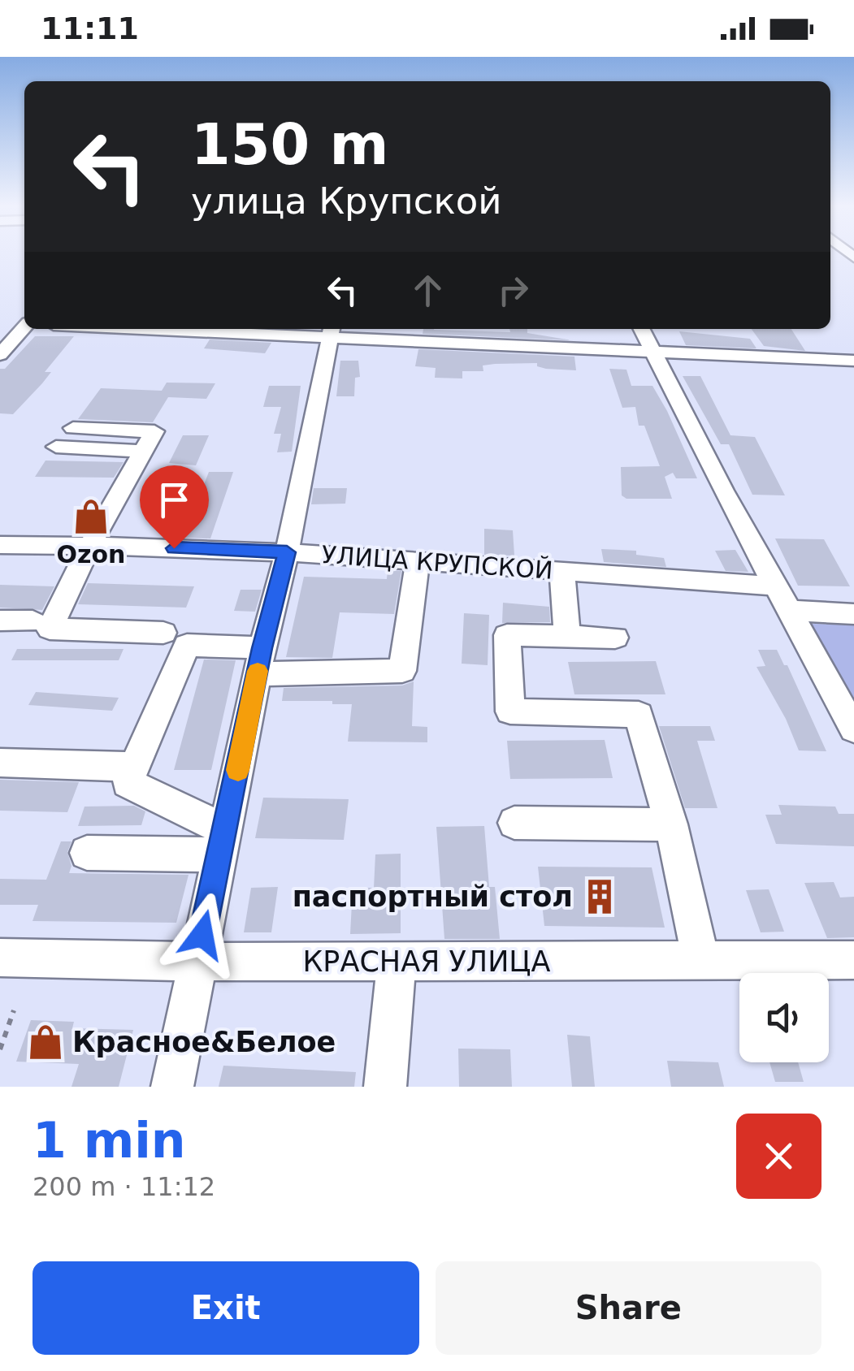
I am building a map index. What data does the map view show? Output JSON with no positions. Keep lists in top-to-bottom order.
{
  "streets": {
    "street": ["УЛИЦА КРУПСКОЙ", "КРАСНАЯ УЛИЦА"]
  },
  "places": {
    "shop": ["Ozon", "Красное&Белое"],
    "building": ["паспортный стол"]
  },
  "page": {
    "status": "11:11",
    "turn": ["150 m", "улица Крупской"],
    "heading": ["1 min", "200 m · 11:12"],
    "buttons": ["Exit", "Share"]
  }
}
